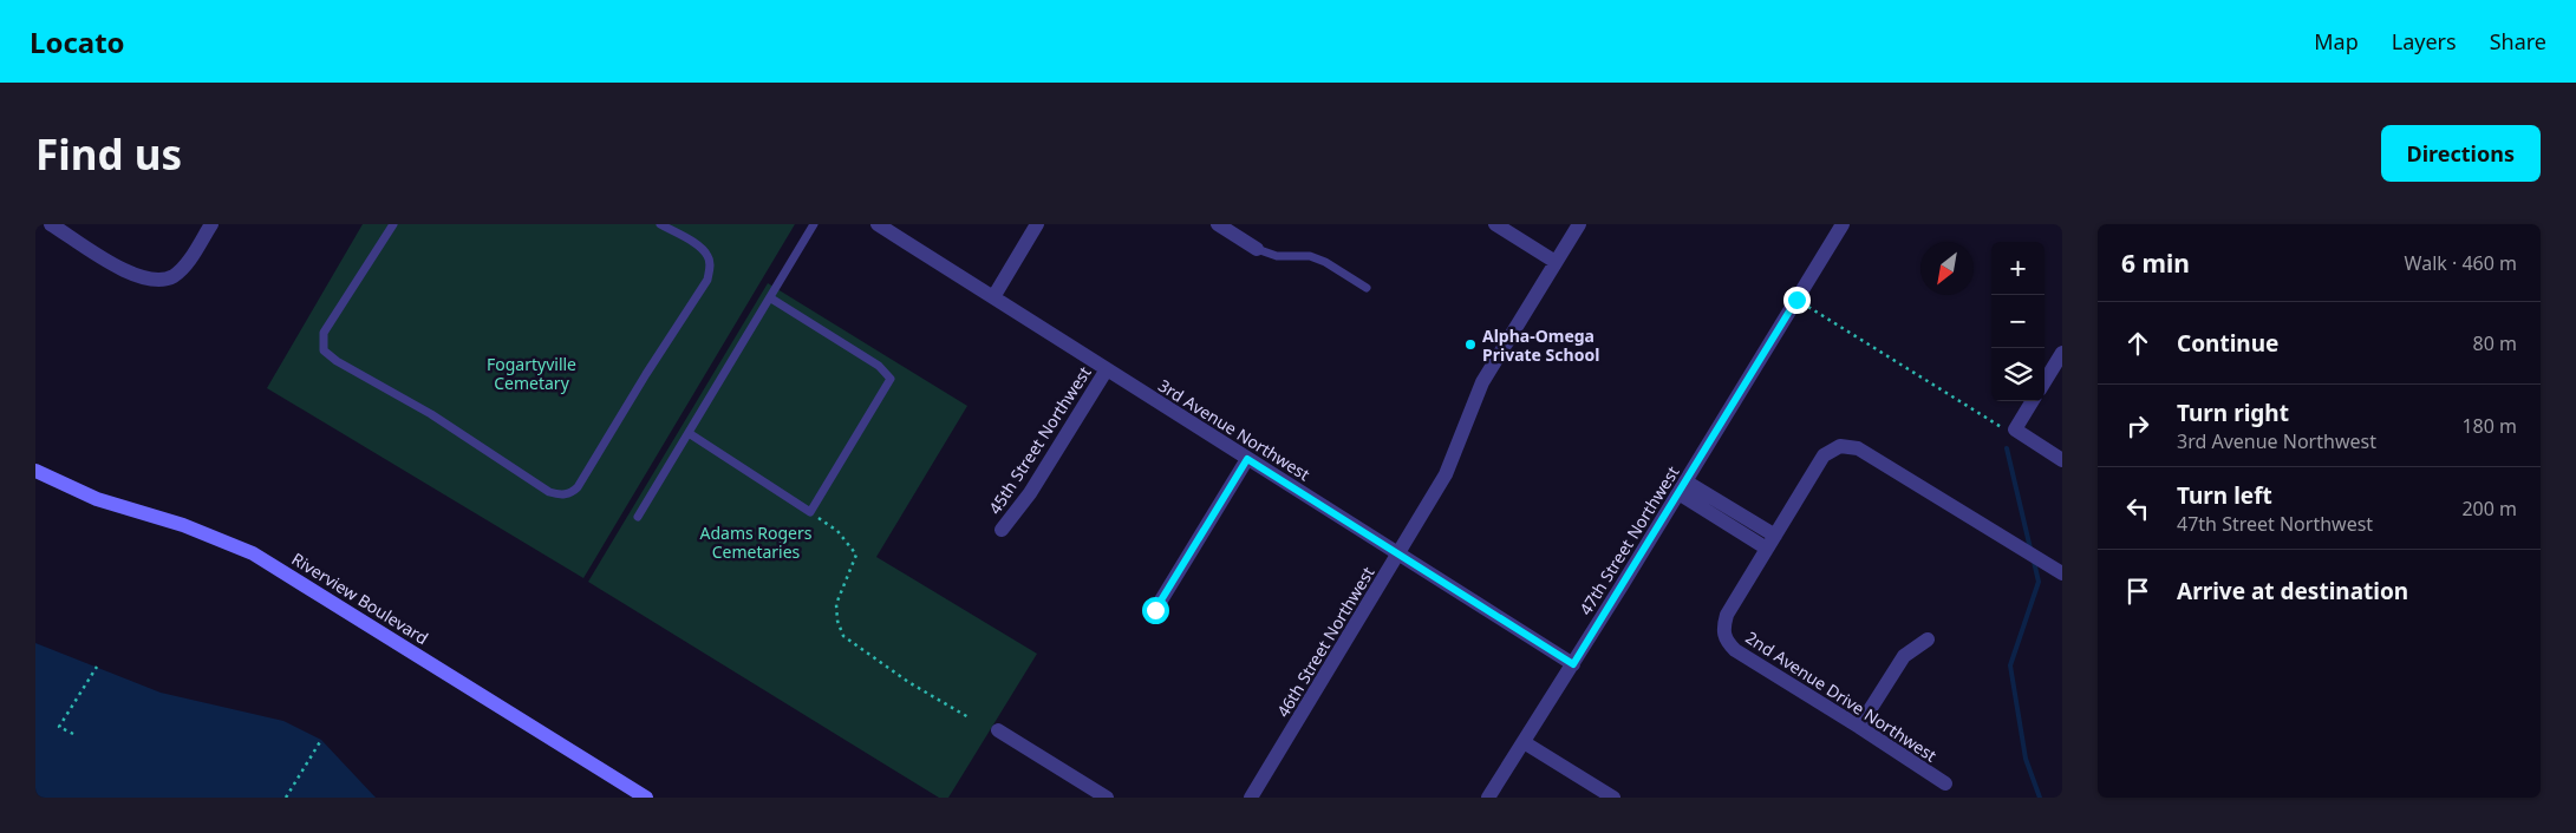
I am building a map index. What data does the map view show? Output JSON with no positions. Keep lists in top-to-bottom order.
{
  "streets": {
    "street": [
      "3rd Avenue Northwest",
      "45th Street Northwest",
      "47th Street Northwest",
      "Riverview Boulevard",
      "46th Street Northwest",
      "2nd Avenue Drive Northwest"
    ]
  },
  "crossings": [
    ["3rd Avenue Northwest", "45th Street Northwest"],
    ["3rd Avenue Northwest", "47th Street Northwest"],
    ["3rd Avenue Northwest", "46th Street Northwest"]
  ],
  "parks": ["Fogartyville Cemetary", "Adams Rogers Cemetaries"],
  "places": ["Alpha-Omega Private School"],
  "north": "bottom left",
  "page": {
    "header": "Locato",
    "nav": ["Map", "Layers", "Share"],
    "buttons": "Directions",
    "title": "Find us",
    "heading": ["6 min", "Walk · 460 m"],
    "map_buttons": ["+", "−"],
    "list": [
      ["Continue", "80 m"],
      ["Turn right", "3rd Avenue Northwest", "180 m"],
      ["Turn left", "47th Street Northwest", "200 m"],
      "Arrive at destination"
    ]
  }
}
